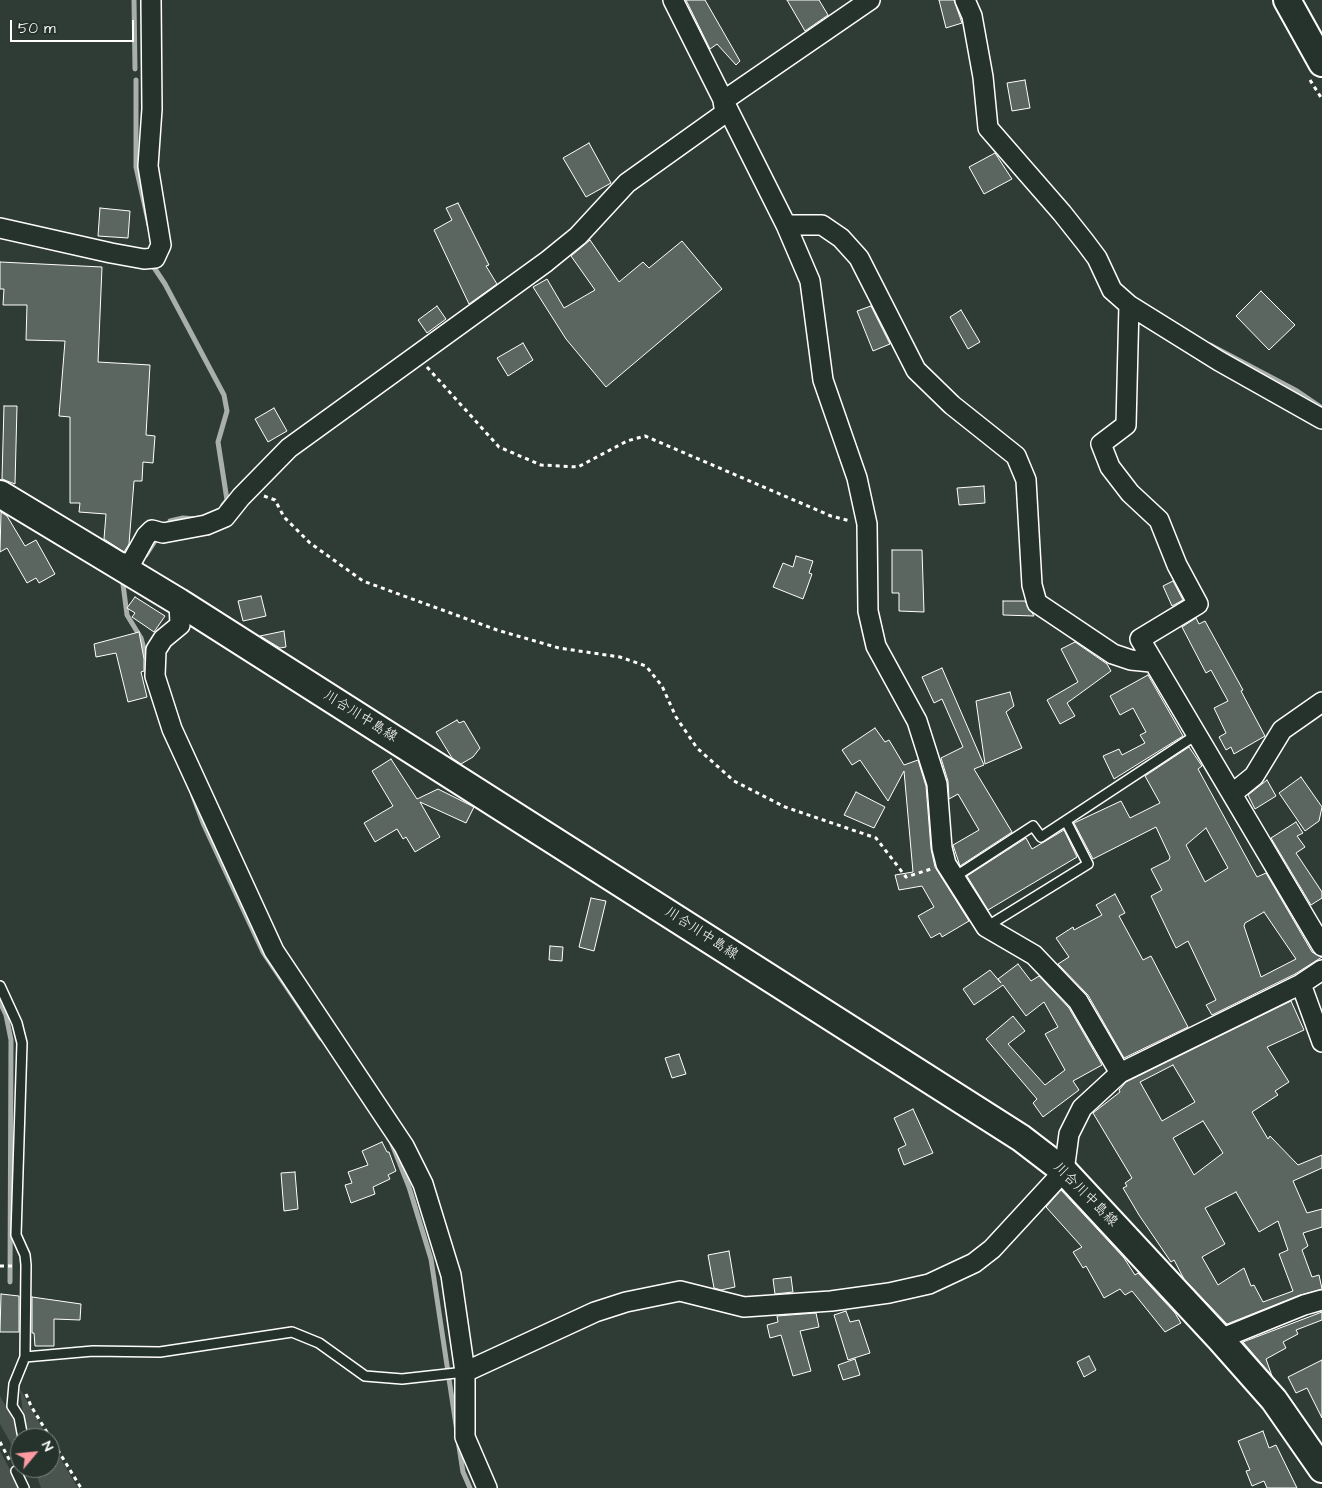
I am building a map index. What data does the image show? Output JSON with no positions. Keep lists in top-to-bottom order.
{
  "streets": {
    "main road": ["川合川中島線"]
  },
  "scale_bar": "50 m",
  "north": "top right"
}
